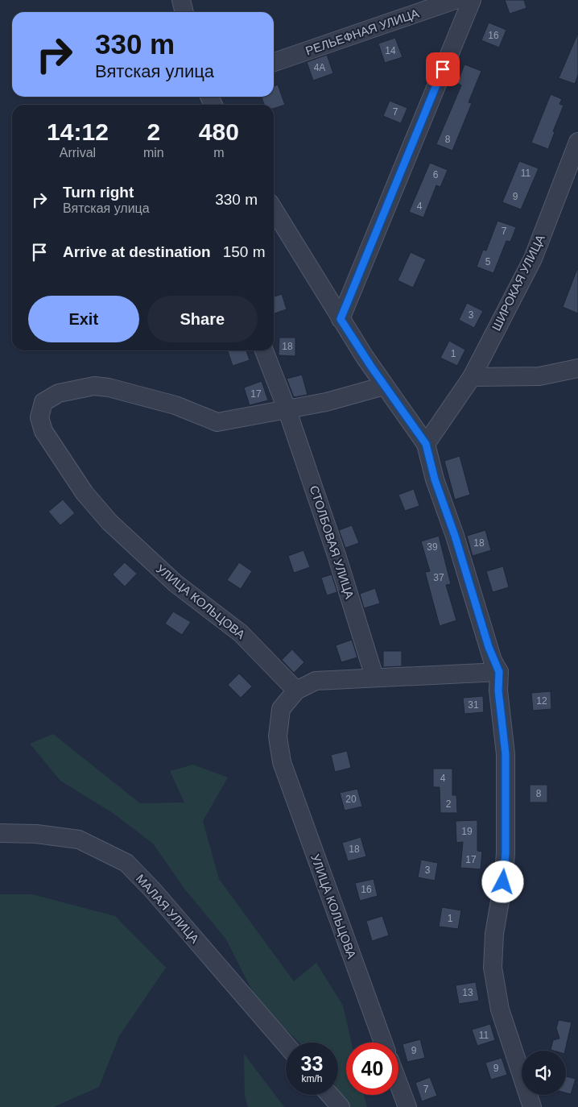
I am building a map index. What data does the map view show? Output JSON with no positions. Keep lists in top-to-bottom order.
{
  "streets": {
    "street": [
      "РЕЛЬЕФНАЯ УЛИЦА",
      "ШИРОКАЯ УЛИЦА",
      "СТОЛБОВАЯ УЛИЦА",
      "УЛИЦА КОЛЬЦОВА",
      "МАЛАЯ УЛИЦА"
    ]
  },
  "crossings": [
    ["СТОЛБОВАЯ УЛИЦА", "УЛИЦА КОЛЬЦОВА"]
  ],
  "house_numbers": [
    "16",
    "14",
    "4А",
    "7",
    "8",
    "11",
    "6",
    "9",
    "4",
    "7",
    "5",
    "3",
    "18",
    "1",
    "17",
    "18",
    "39",
    "37",
    "12",
    "31",
    "4",
    "8",
    "20",
    "2",
    "19",
    "18",
    "17",
    "3",
    "16",
    "1",
    "13",
    "11",
    "9",
    "9",
    "7"
  ],
  "page": {
    "turn": ["330 m", "Вятская улица"],
    "eta": [
      "14:12",
      "Arrival",
      "2",
      "min",
      "480",
      "m"
    ],
    "list": [
      {
        "name": "Turn right",
        "note": "Вятская улица",
        "value": "330 m"
      },
      {
        "name": "Arrive at destination",
        "value": "150 m"
      }
    ],
    "buttons": ["Exit", "Share"],
    "speed": "33 km/h",
    "limit": "40"
  }
}
